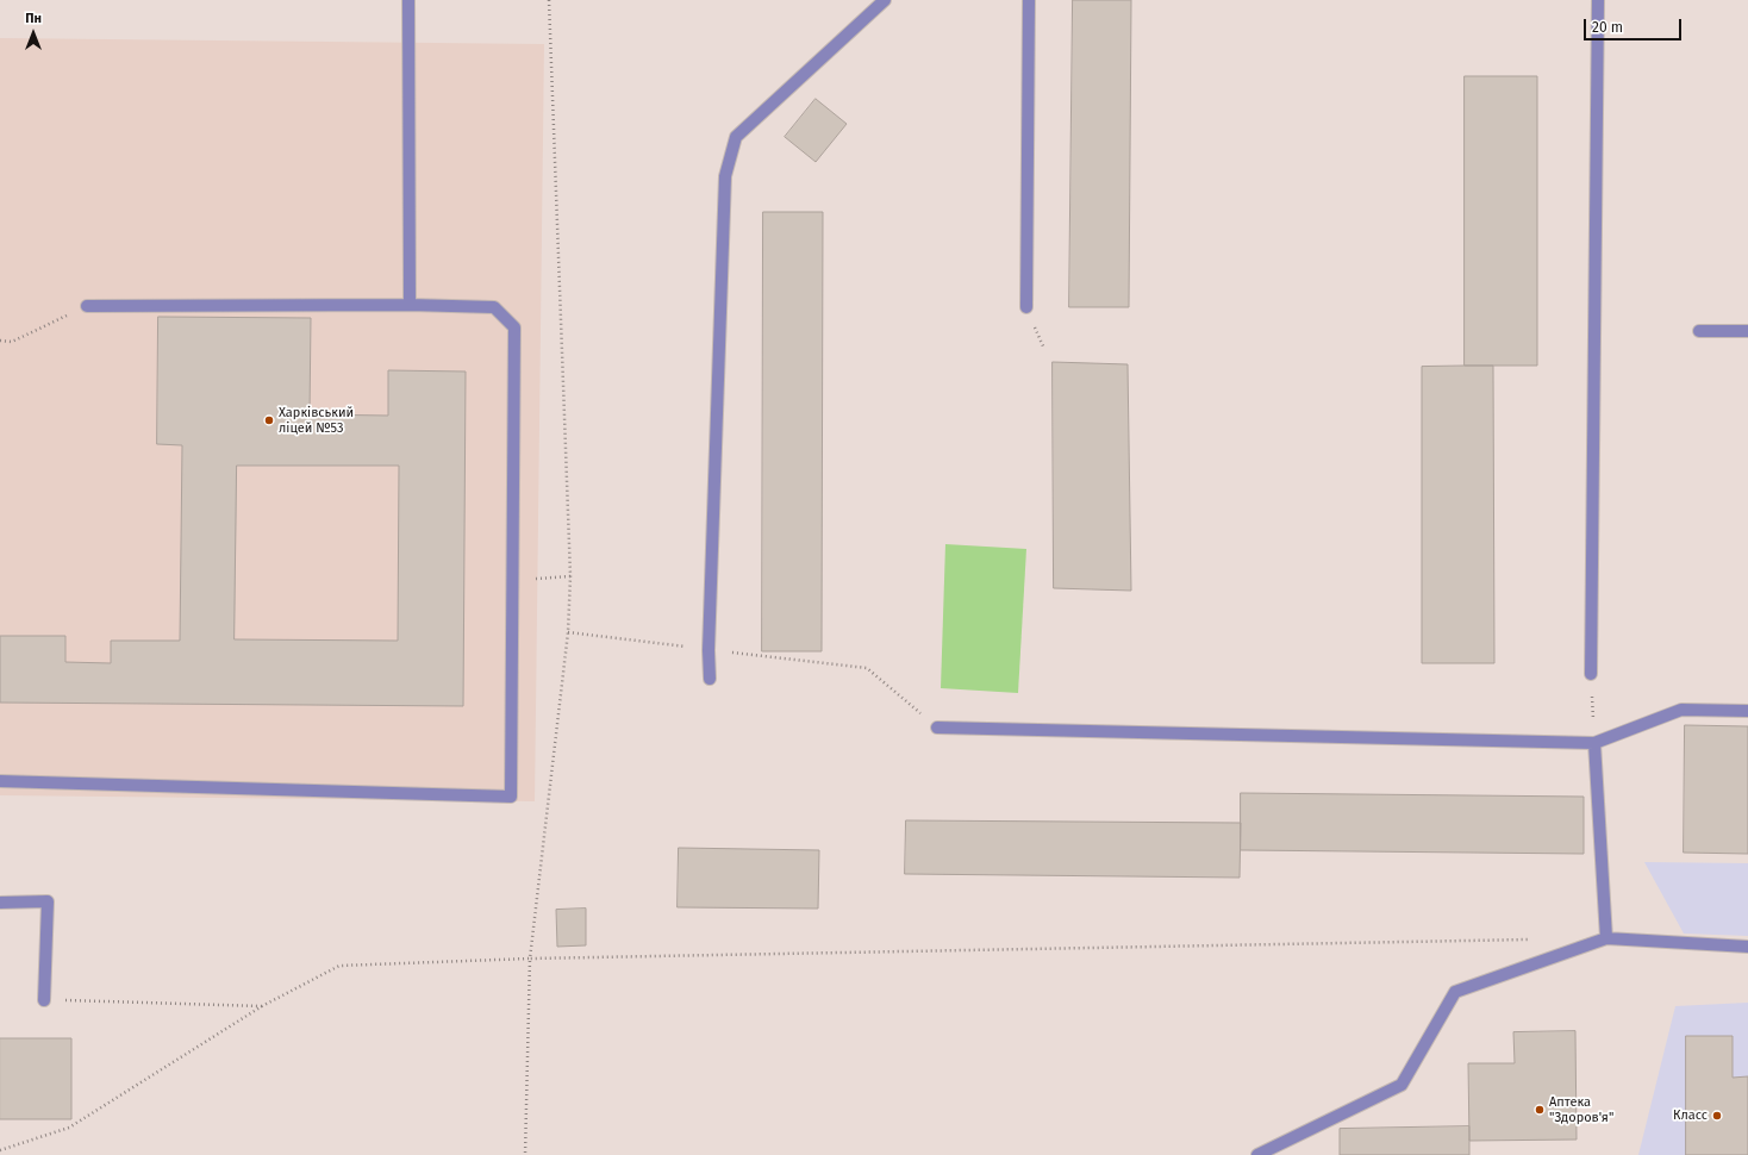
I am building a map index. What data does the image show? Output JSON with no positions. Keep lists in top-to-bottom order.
{
  "places": ["Харківський ліцей №53", "Аптека \"Здоров'я\"", "Класс"],
  "scale_bar": "20 m",
  "north": "top"
}
